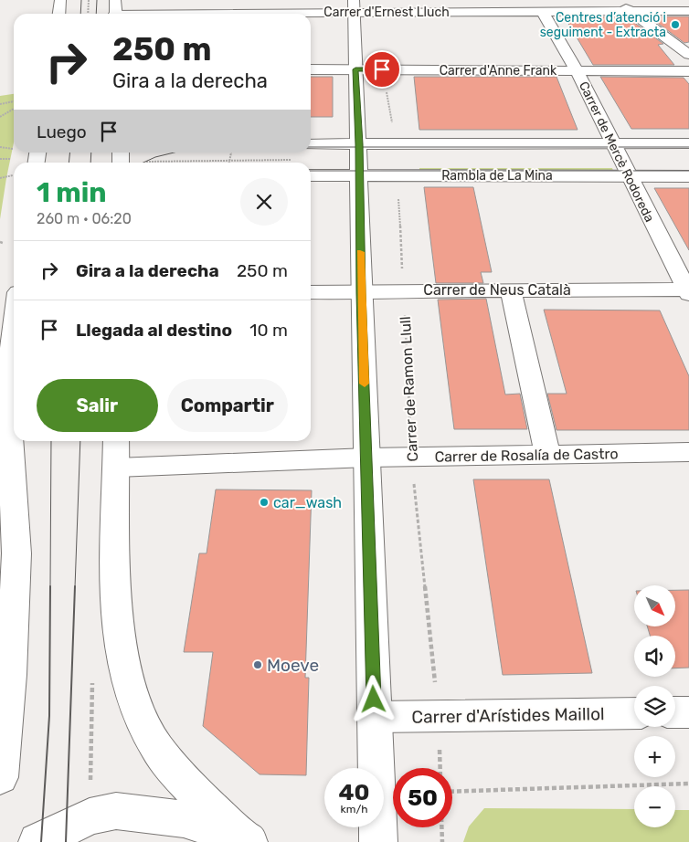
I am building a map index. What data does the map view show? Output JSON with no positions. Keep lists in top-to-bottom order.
{
  "streets": {
    "street": [
      "Carrer d'Ernest Lluch",
      "Carrer d'Anne Frank",
      "Carrer de Mercè Rodoreda",
      "Rambla de La Mina",
      "Carrer de Neus Català",
      "Carrer de Rosalía de Castro",
      "Carrer d'Arístides Maillol"
    ],
    "path": ["Carrer de Ramon Llull"]
  },
  "crossings": [
    ["Carrer d'Ernest Lluch", "Carrer de Mercè Rodoreda"],
    ["Carrer d'Anne Frank", "Carrer de Mercè Rodoreda"],
    ["Carrer de Mercè Rodoreda", "Rambla de La Mina"],
    ["Carrer de Mercè Rodoreda", "Carrer de Neus Català"],
    ["Rambla de La Mina", "Carrer de Ramon Llull"],
    ["Carrer de Neus Català", "Carrer de Ramon Llull"],
    ["Carrer de Ramon Llull", "Carrer de Rosalía de Castro"],
    ["Carrer de Ramon Llull", "Carrer d'Arístides Maillol"]
  ],
  "places": ["Centres d’atenció i seguiment - Extracta", "car_wash", "Moeve"],
  "north": "bottom right",
  "page": {
    "turn": ["250 m", "Gira a la derecha"],
    "then": "Luego",
    "heading": ["1 min", "260 m · 06:20"],
    "list": [
      {
        "name": "Gira a la derecha",
        "value": "250 m"
      },
      {
        "name": "Llegada al destino",
        "value": "10 m"
      }
    ],
    "buttons": ["Salir", "Compartir"],
    "map_buttons": ["+", "−"],
    "speed": "40 km/h",
    "limit": "50"
  }
}
